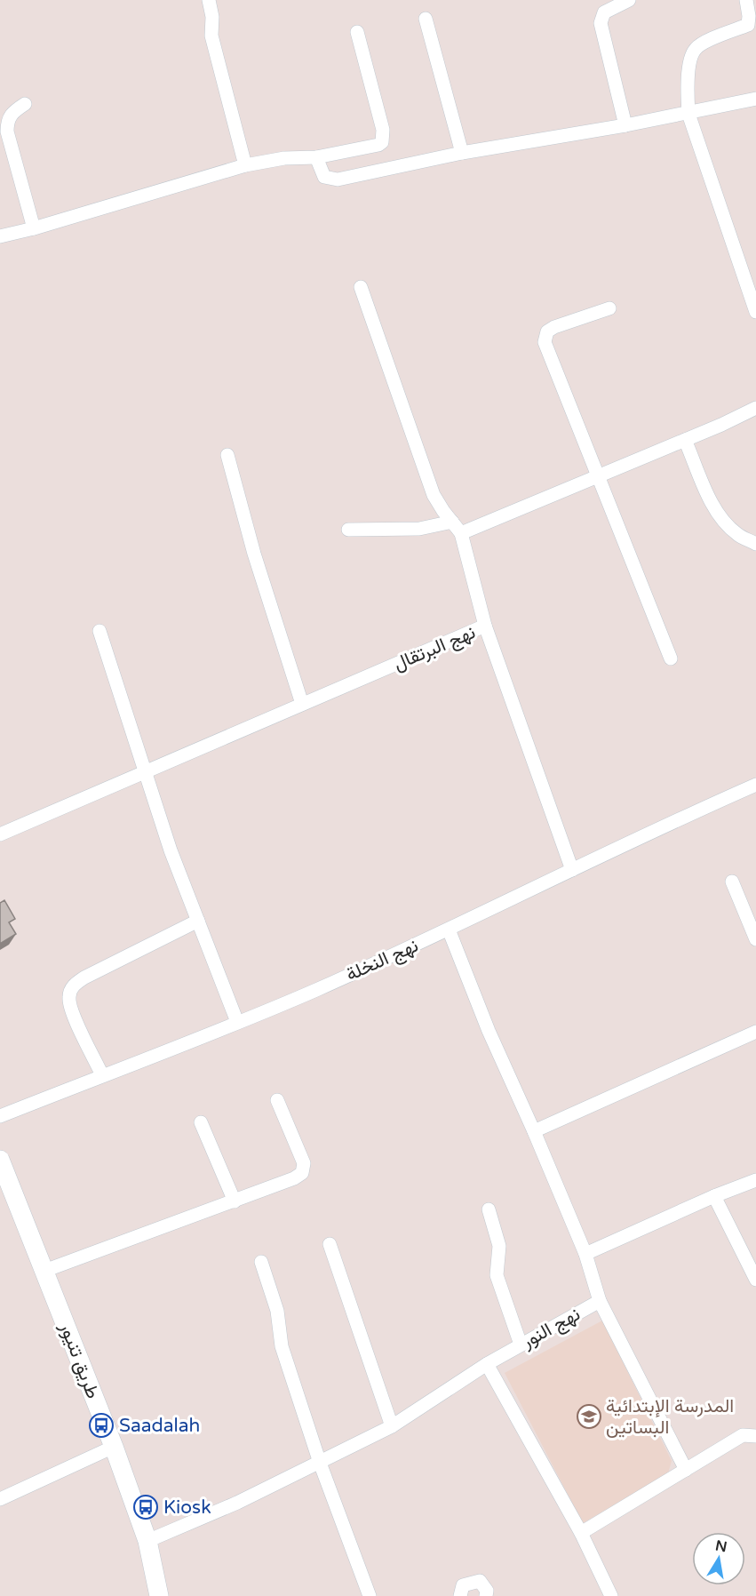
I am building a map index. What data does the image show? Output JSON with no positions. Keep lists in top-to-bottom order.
{
  "streets": {
    "main road": ["طريق تنيور"],
    "street": ["نهج البرتقال", "نهج النخلة", "نهج النور"]
  },
  "crossings": [
    ["نهج النخلة", "نهج النور"],
    ["نهج النور", "طريق تنيور"]
  ],
  "places": {
    "school or university": ["المدرسة الإبتدائية البساتين"],
    "bus stop": ["Saadalah", "Kiosk"]
  },
  "north": "top"
}
